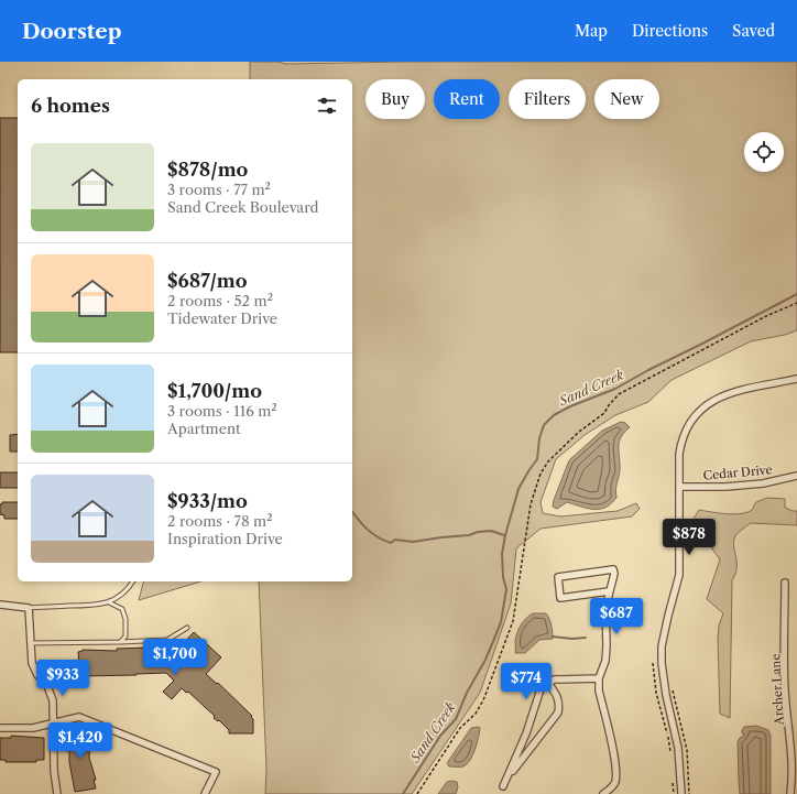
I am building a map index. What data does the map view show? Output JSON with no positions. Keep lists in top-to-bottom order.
{
  "streets": {
    "street": ["Cedar Drive", "Archer Lane"]
  },
  "water": ["Sand Creek"],
  "page": {
    "header": "Doorstep",
    "nav": ["Map", "Directions", "Saved"],
    "chip": [
      "Buy",
      "Rent",
      "Filters",
      "New"
    ],
    "heading": "6 homes",
    "list": [
      {
        "name": "$878/mo",
        "note": "3 rooms · 77 m² · Sand Creek Boulevard"
      },
      {
        "name": "$687/mo",
        "note": "2 rooms · 52 m² · Tidewater Drive"
      },
      {
        "name": "$1,700/mo",
        "note": "3 rooms · 116 m² · Apartment"
      },
      {
        "name": "$933/mo",
        "note": "2 rooms · 78 m² · Inspiration Drive"
      }
    ],
    "price": [
      "$878",
      "$687",
      "$1,700",
      "$933",
      "$774",
      "$1,420"
    ]
  }
}
